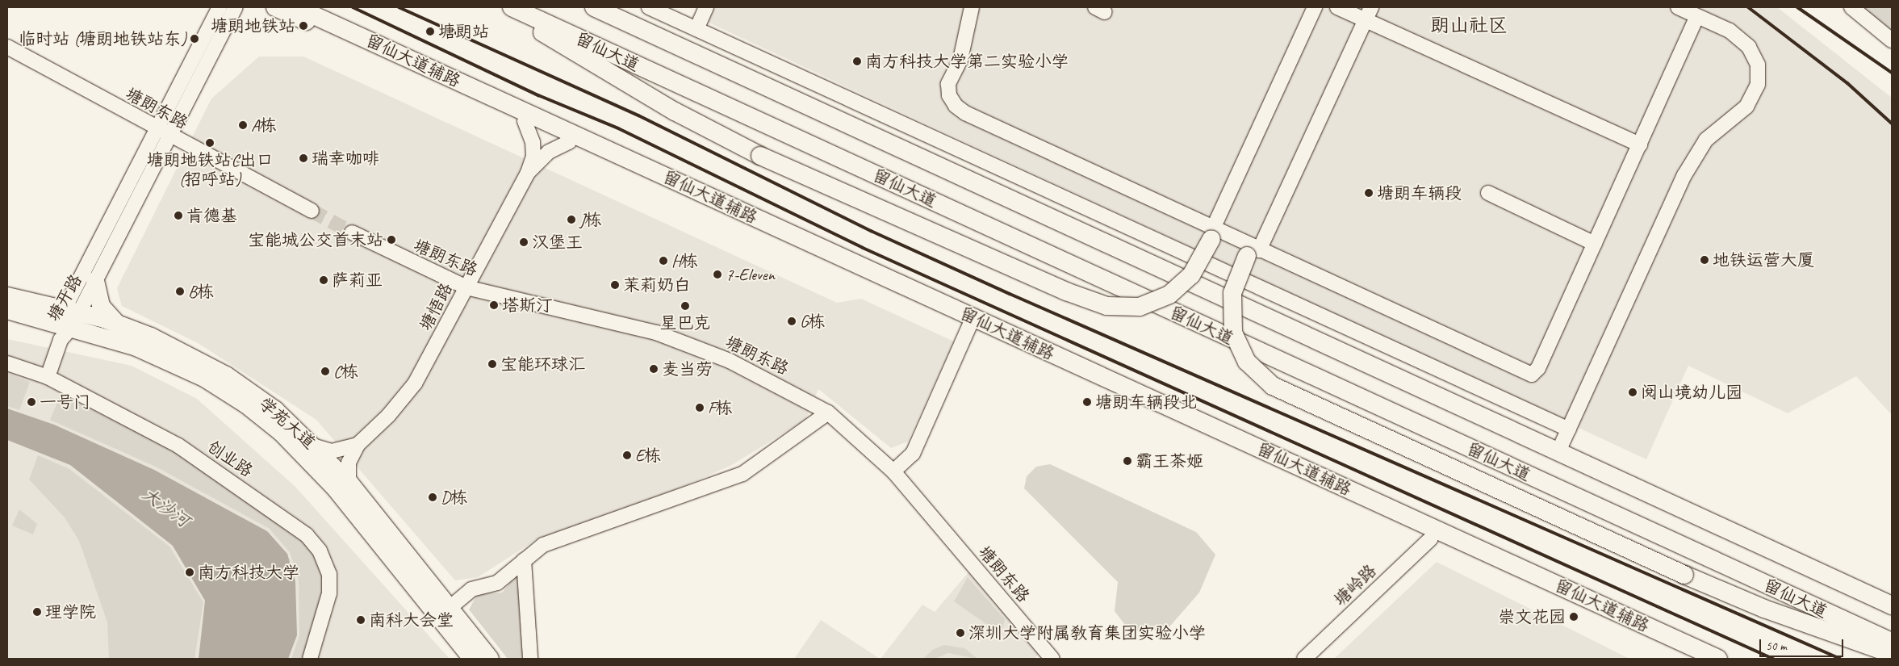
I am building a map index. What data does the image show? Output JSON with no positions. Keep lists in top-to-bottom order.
{
  "streets": {
    "main road": ["留仙大道", "留仙大道辅路", "学苑大道"],
    "street": [
      "塘朗东路",
      "塘开路",
      "塘悟路",
      "创业路",
      "塘岭路"
    ]
  },
  "crossings": [
    ["留仙大道辅路", "塘悟路"],
    ["留仙大道辅路", "塘岭路"],
    ["塘朗东路", "塘开路"],
    ["塘朗东路", "塘悟路"],
    ["塘开路", "学苑大道"],
    ["塘悟路", "学苑大道"]
  ],
  "districts": ["朗山社区"],
  "water": ["大沙河"],
  "places": [
    "塘朗地铁站",
    "塘朗站",
    "临时站 (塘朗地铁站东)",
    "南方科技大学第二实验小学",
    "A栋",
    "塘朗地铁站C出口 (招呼站)",
    "瑞幸咖啡",
    "塘朗车辆段",
    "肯德基",
    "J栋",
    "宝能城公交首末站",
    "汉堡王",
    "地铁运营大厦",
    "H栋",
    "7-Eleven",
    "萨莉亚",
    "茉莉奶白",
    "B栋",
    "塔斯汀",
    "星巴克",
    "G栋",
    "宝能环球汇",
    "麦当劳",
    "C栋",
    "阅山境幼儿园",
    "一号门",
    "塘朗车辆段北",
    "F栋",
    "E栋",
    "霸王茶姬",
    "D栋",
    "南方科技大学",
    "理学院",
    "崇文花园",
    "南科大会堂",
    "深圳大学附属教育集团实验小学"
  ],
  "scale_bar": "50 m"
}
